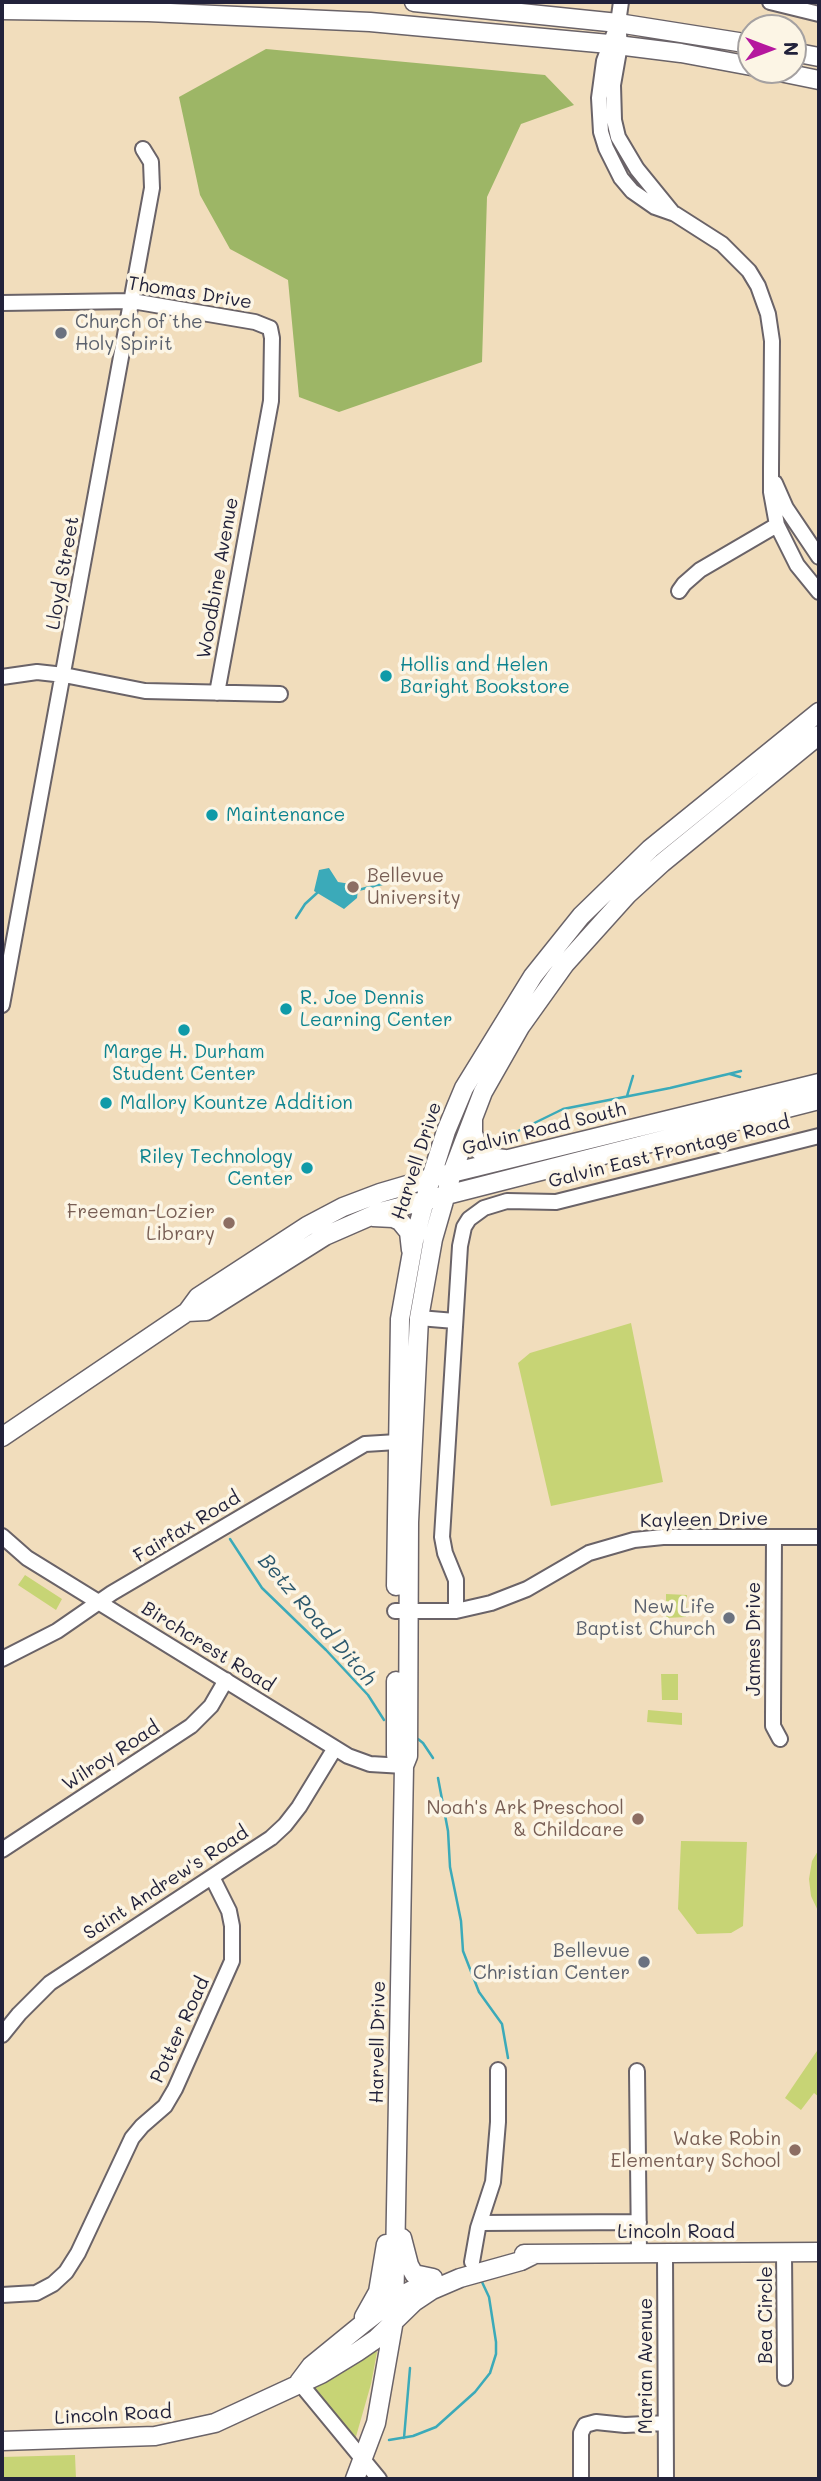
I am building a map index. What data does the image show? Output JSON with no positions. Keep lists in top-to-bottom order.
{
  "streets": {
    "main road": ["Galvin Road South", "Harvell Drive", "Lincoln Road"],
    "street": [
      "Thomas Drive",
      "Lloyd Street",
      "Woodbine Avenue",
      "Galvin East Frontage Road",
      "Kayleen Drive",
      "Fairfax Road",
      "James Drive",
      "Birchcrest Road",
      "Wilroy Road",
      "Saint Andrew's Road",
      "Potter Road",
      "Bea Circle",
      "Marian Avenue"
    ]
  },
  "crossings": [
    ["Thomas Drive", "Lloyd Street"],
    ["Thomas Drive", "Woodbine Avenue"],
    ["Galvin Road South", "Harvell Drive"],
    ["Galvin East Frontage Road", "Kayleen Drive"],
    ["Harvell Drive", "Kayleen Drive"],
    ["Harvell Drive", "Fairfax Road"],
    ["Harvell Drive", "Birchcrest Road"],
    ["Harvell Drive", "Lincoln Road"],
    ["Kayleen Drive", "James Drive"],
    ["Fairfax Road", "Birchcrest Road"],
    ["Birchcrest Road", "Wilroy Road"],
    ["Birchcrest Road", "Saint Andrew's Road"],
    ["Saint Andrew's Road", "Potter Road"],
    ["Lincoln Road", "Bea Circle"],
    ["Lincoln Road", "Marian Avenue"]
  ],
  "water": ["Betz Road Ditch"],
  "places": [
    "Church of the Holy Spirit",
    "Hollis and Helen Baright Bookstore",
    "Maintenance",
    "Bellevue University",
    "R. Joe Dennis Learning Center",
    "Marge H. Durham Student Center",
    "Mallory Kountze Addition",
    "Riley Technology Center",
    "Freeman-Lozier Library",
    "New Life Baptist Church",
    "Noah's Ark Preschool & Childcare",
    "Bellevue Christian Center",
    "Wake Robin Elementary School"
  ],
  "north": "right"
}
